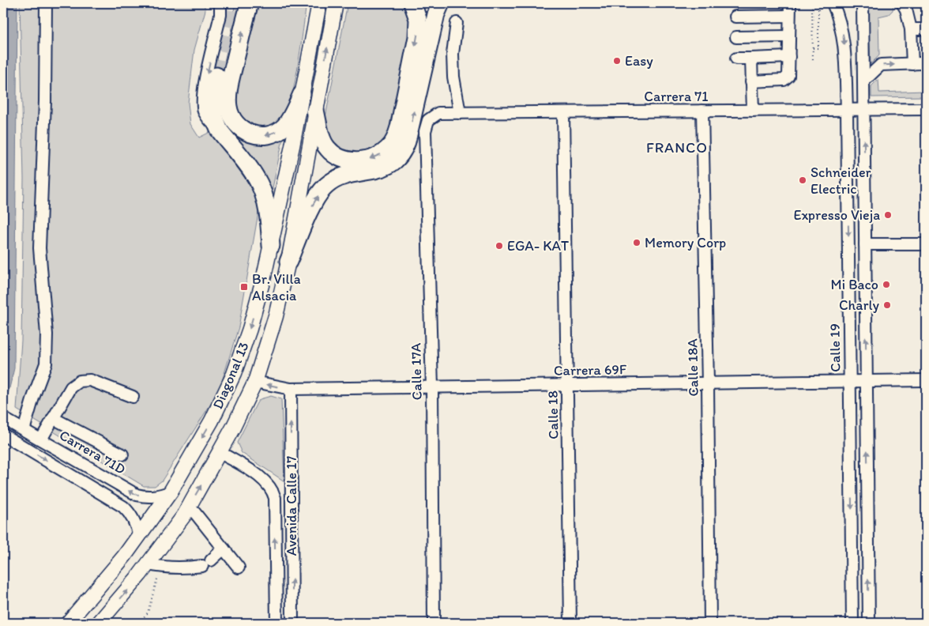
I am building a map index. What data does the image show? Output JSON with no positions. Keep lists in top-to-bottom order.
{
  "streets": {
    "main road": ["Diagonal 13"],
    "street": [
      "Carrera 71",
      "Calle 19",
      "Calle 18A",
      "Carrera 69F",
      "Calle 17A",
      "Calle 18",
      "Carrera 71D",
      "Avenida Calle 17"
    ]
  },
  "crossings": [
    ["Carrera 71", "Calle 19"],
    ["Carrera 71", "Calle 18A"],
    ["Carrera 71", "Calle 17A"],
    ["Carrera 71", "Calle 18"],
    ["Calle 19", "Carrera 69F"],
    ["Calle 18A", "Carrera 69F"],
    ["Carrera 69F", "Calle 17A"],
    ["Carrera 69F", "Diagonal 13"],
    ["Carrera 69F", "Calle 18"],
    ["Carrera 69F", "Avenida Calle 17"],
    ["Diagonal 13", "Carrera 71D"],
    ["Diagonal 13", "Avenida Calle 17"]
  ],
  "one_way": ["Avenida Calle 17"],
  "districts": ["FRANCO"],
  "places": {
    "other": [
      "Easy",
      "Schneider Electric",
      "Expresso Vieja",
      "Memory Corp",
      "EGA- KAT",
      "Mi Baco",
      "Charly"
    ],
    "transit": ["Br. Villa Alsacia"]
  }
}
